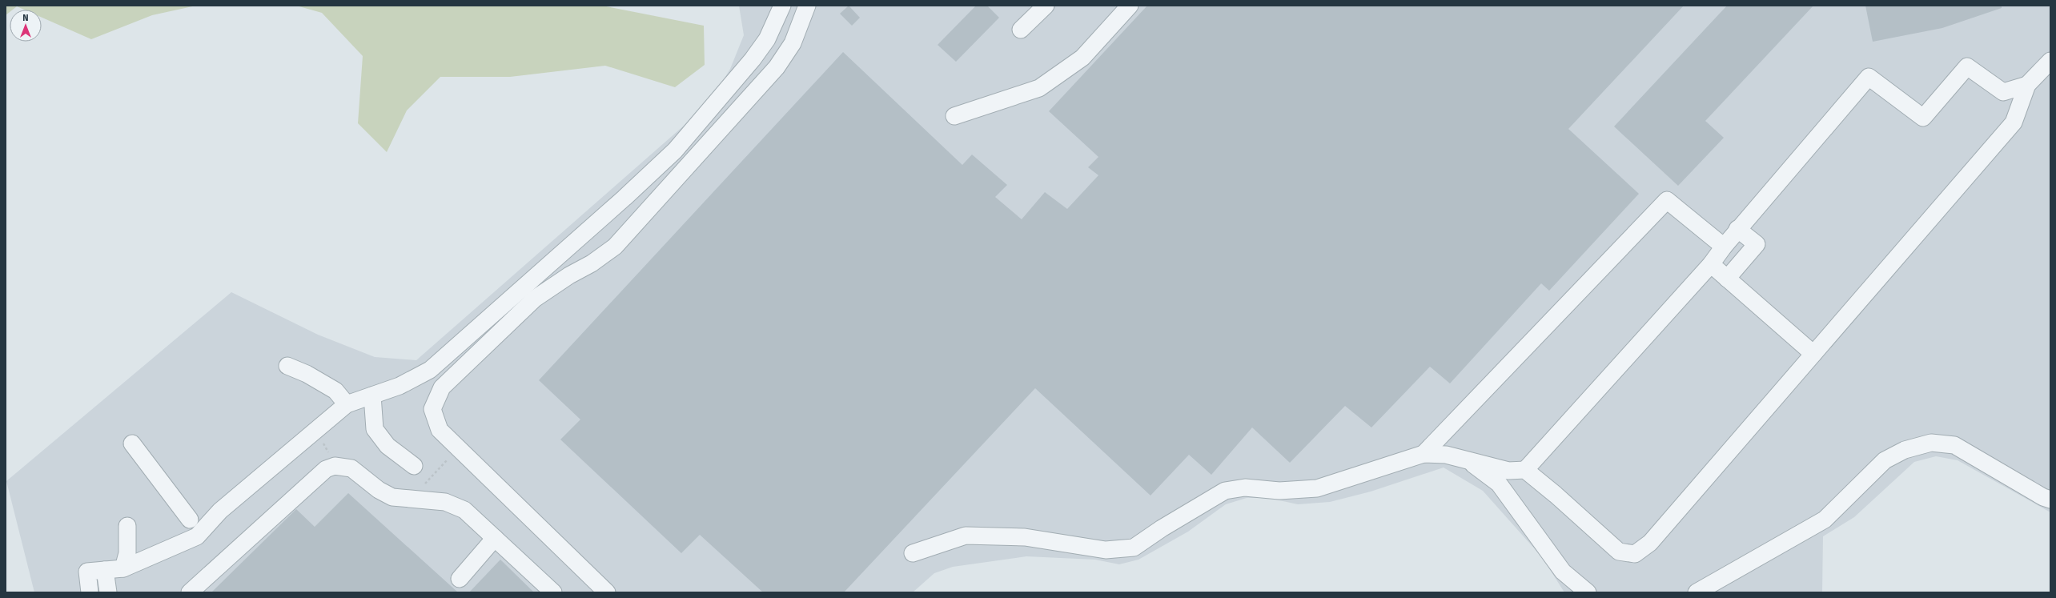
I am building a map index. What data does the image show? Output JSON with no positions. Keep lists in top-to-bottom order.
{
  "north": "top"
}
